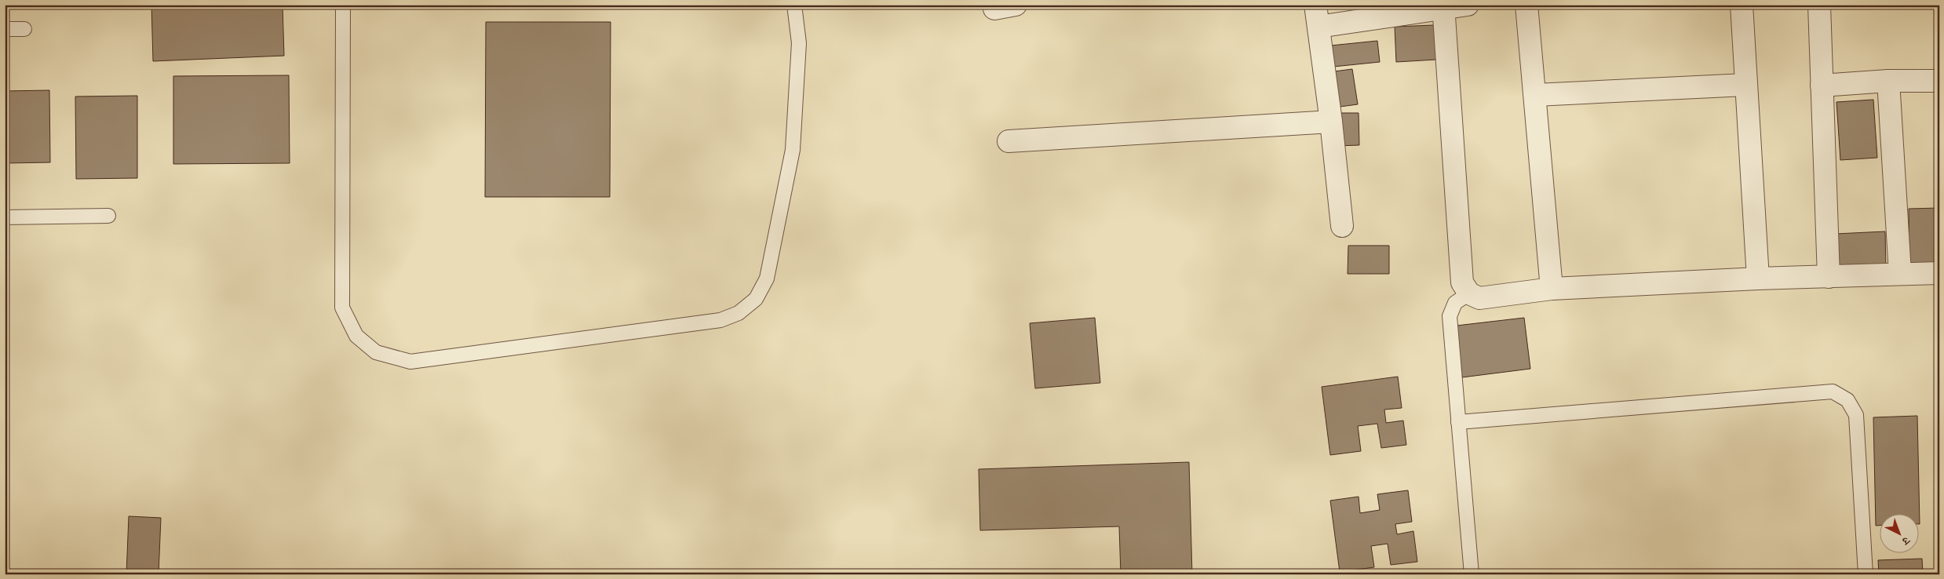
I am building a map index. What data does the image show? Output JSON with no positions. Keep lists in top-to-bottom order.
{
  "north": "bottom right"
}
